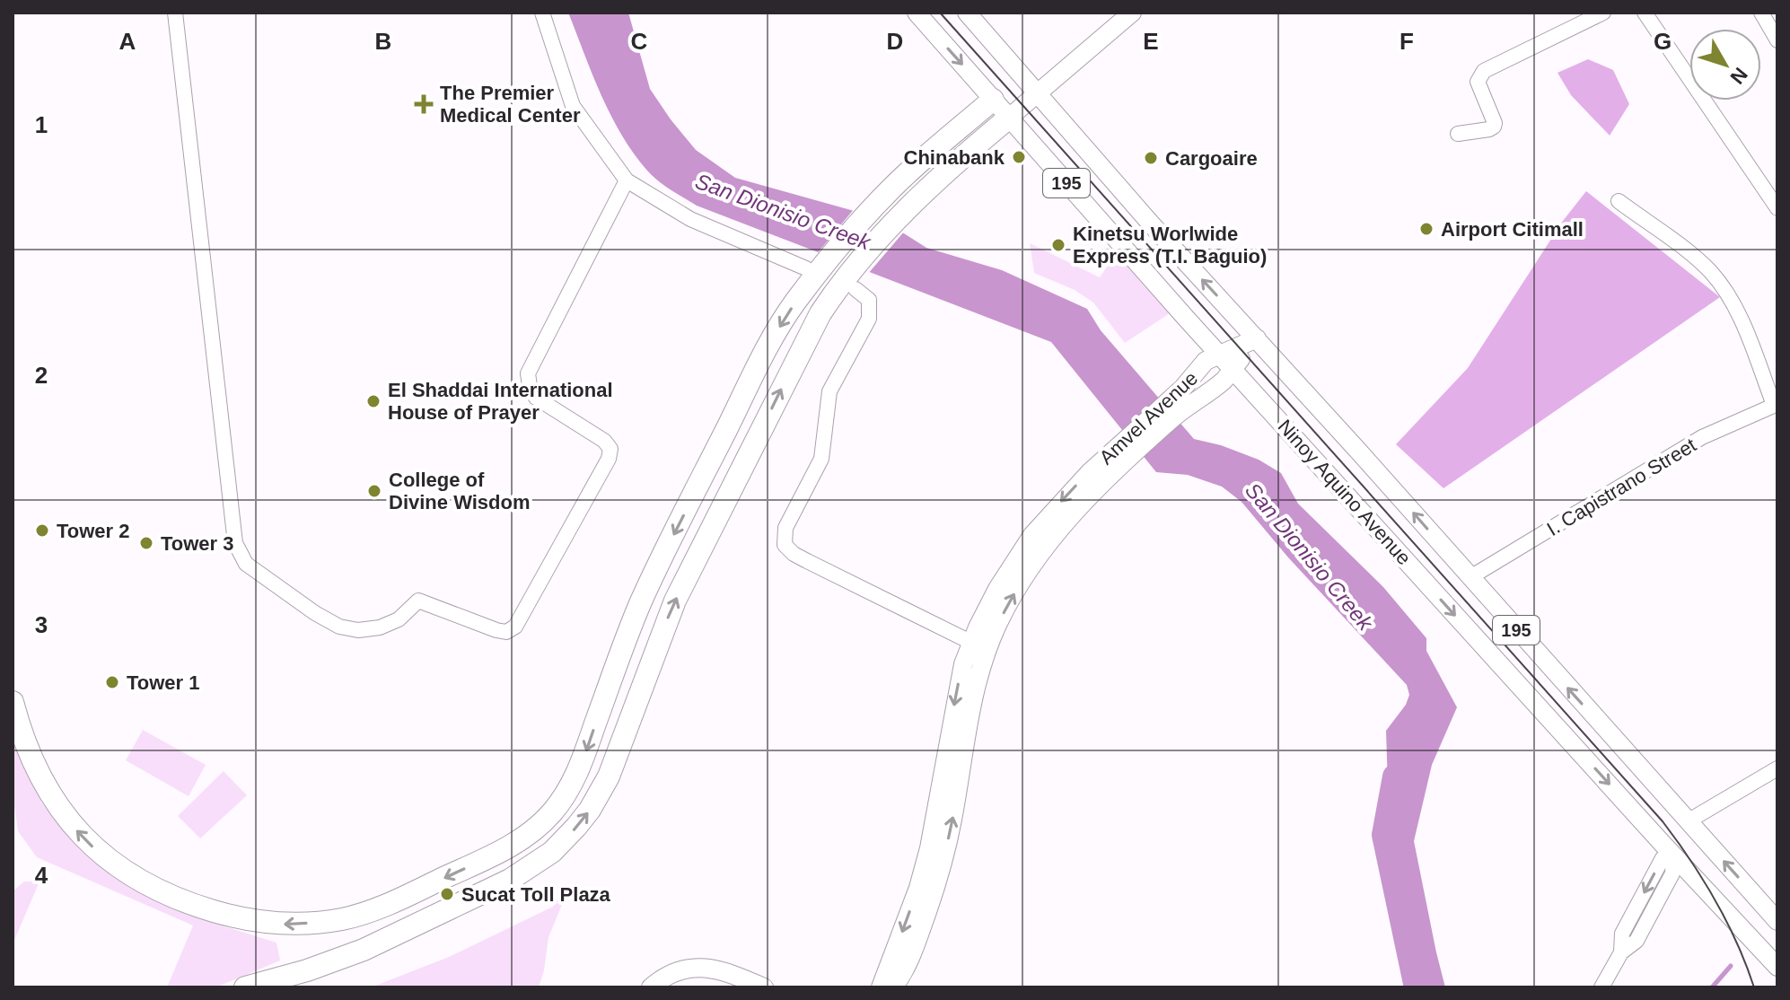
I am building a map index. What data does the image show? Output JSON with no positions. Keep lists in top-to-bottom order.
{
  "streets": {
    "main road": ["195", "Amvel Avenue", "Ninoy Aquino Avenue"],
    "street": ["I. Capistrano Street"]
  },
  "crossings": [
    ["Amvel Avenue", "Ninoy Aquino Avenue"],
    ["I. Capistrano Street", "Ninoy Aquino Avenue"]
  ],
  "water": ["San Dionisio Creek"],
  "places": {
    "health": ["The Premier Medical Center"],
    "other": [
      "Chinabank",
      "Cargoaire",
      "Airport Citimall",
      "Kinetsu Worlwide Express (T.I. Baguio)",
      "El Shaddai International House of Prayer",
      "College of Divine Wisdom",
      "Tower 2",
      "Tower 3",
      "Tower 1",
      "Sucat Toll Plaza"
    ]
  },
  "north": "bottom right",
  "grid": {
    "columns": [
      "A",
      "B",
      "C",
      "D",
      "E",
      "F",
      "G"
    ],
    "rows": [
      "1",
      "2",
      "3",
      "4"
    ]
  }
}
